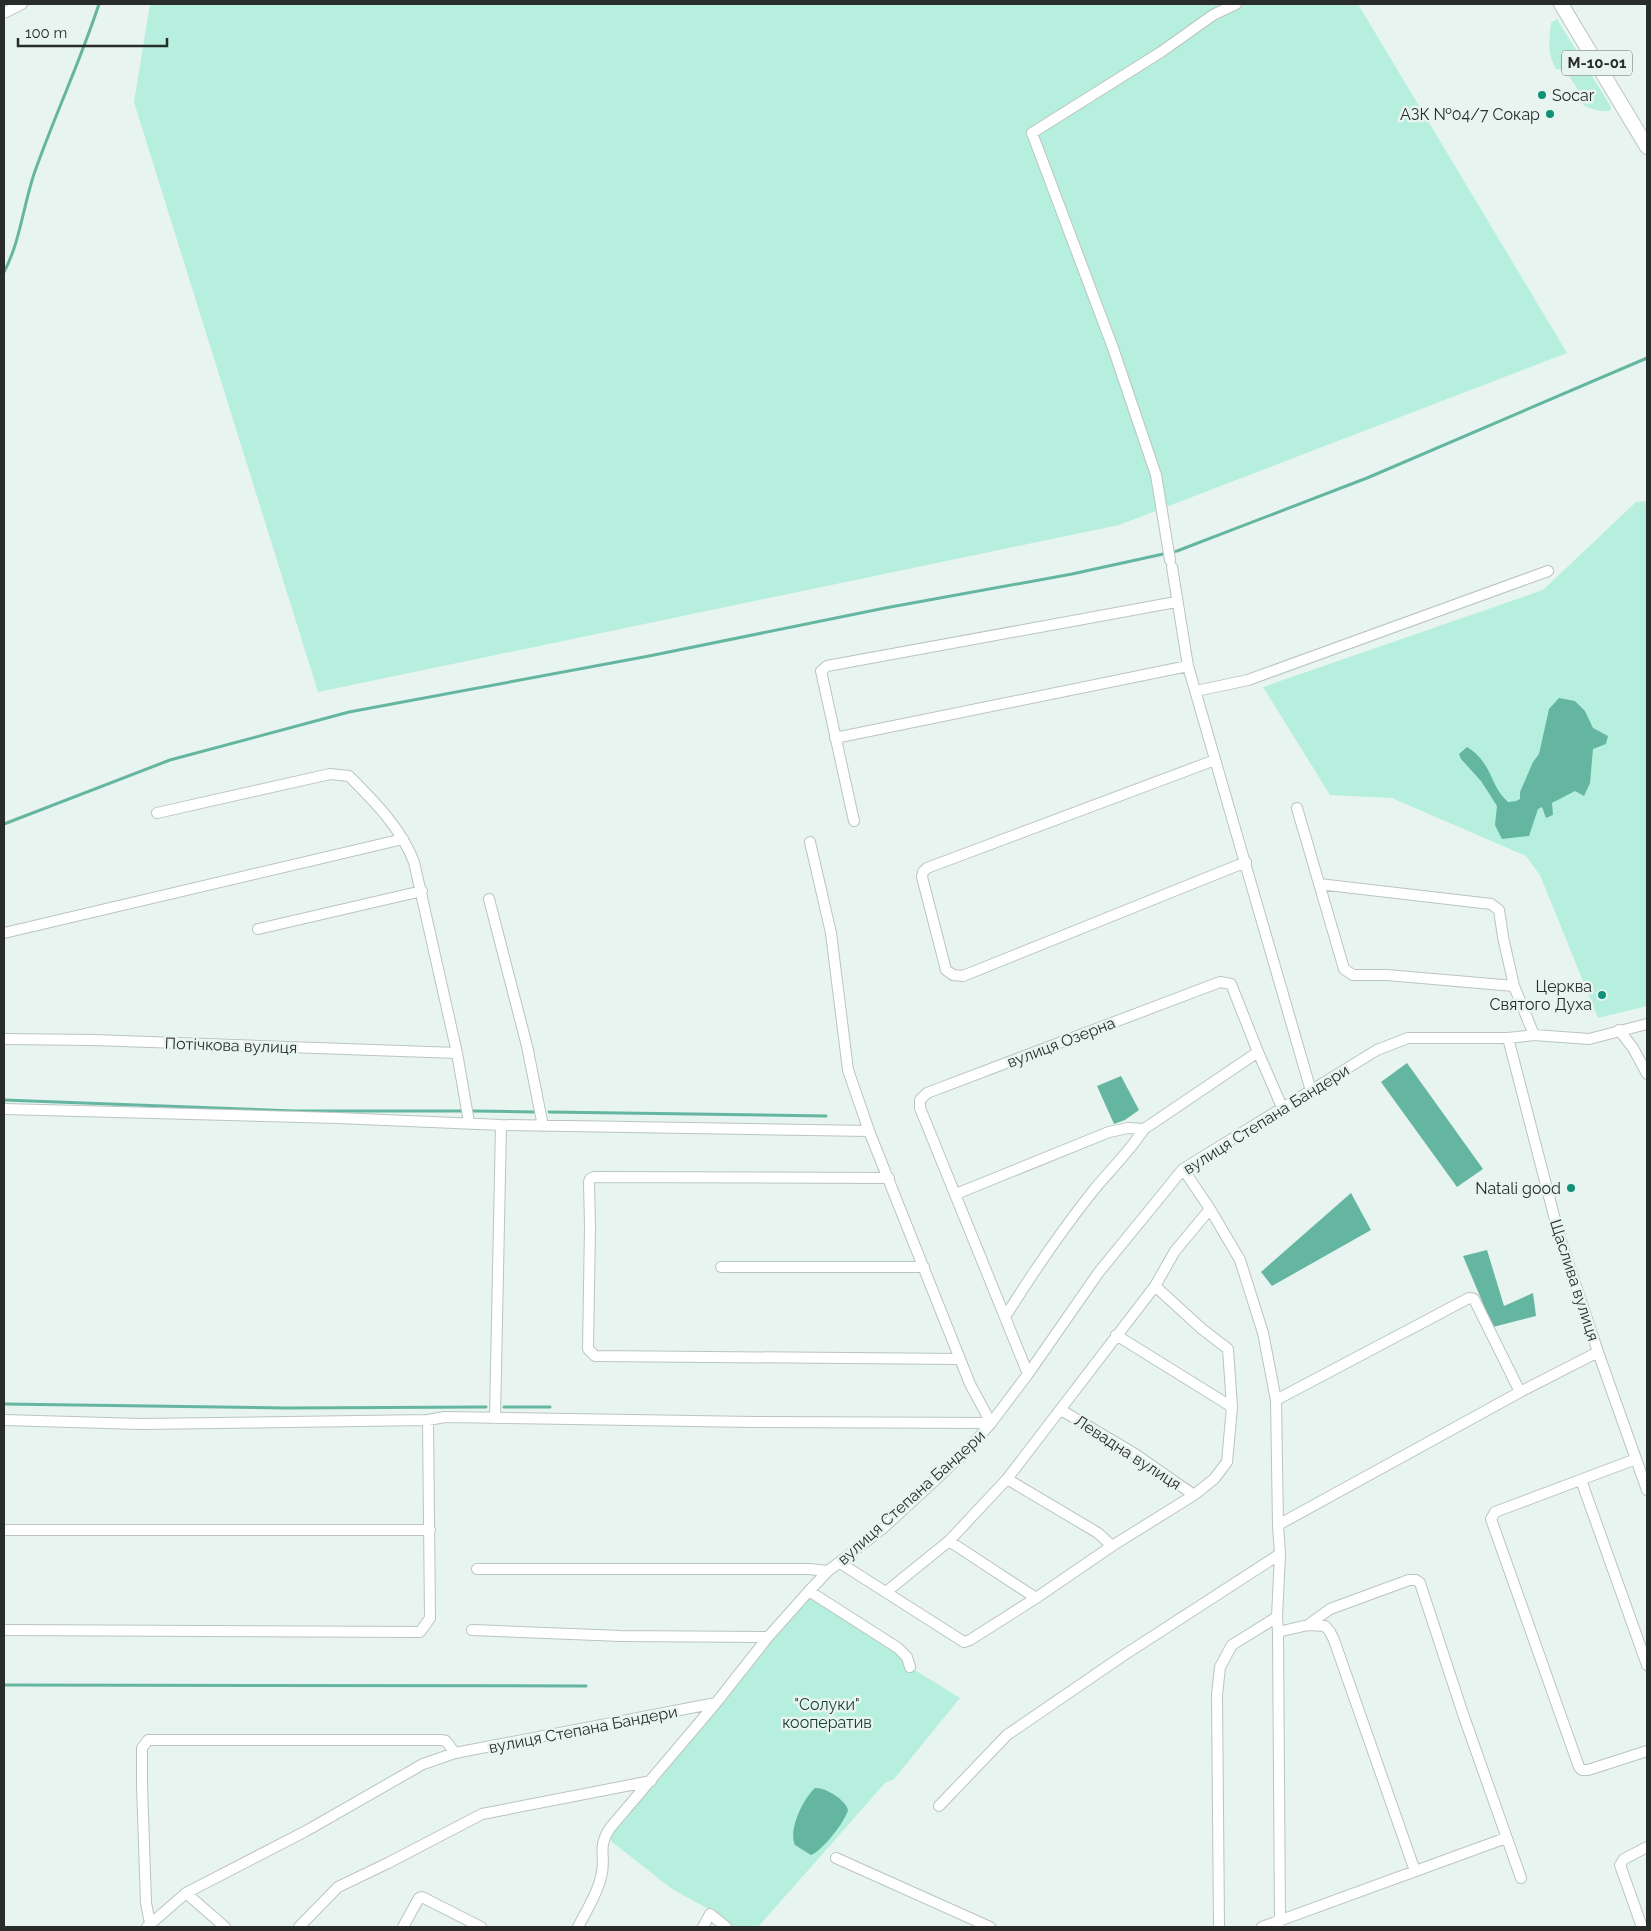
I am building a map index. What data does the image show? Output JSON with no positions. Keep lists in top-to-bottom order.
{
  "streets": {
    "highway": ["М-10-01"],
    "street": [
      "вулиця Озерна",
      "Потічкова вулиця",
      "вулиця Степана Бандери",
      "Щаслива вулиця",
      "Левадна вулиця"
    ]
  },
  "crossings": [
    ["вулиця Озерна", "вулиця Степана Бандери"],
    ["вулиця Степана Бандери", "Щаслива вулиця"],
    ["вулиця Степана Бандери", "Левадна вулиця"]
  ],
  "parks": ["\"Солуки\" кооператив"],
  "places": [
    "Socar",
    "АЗК №04/7 Сокар",
    "Церква Святого Духа",
    "Natali good"
  ],
  "scale_bar": "100 m"
}
